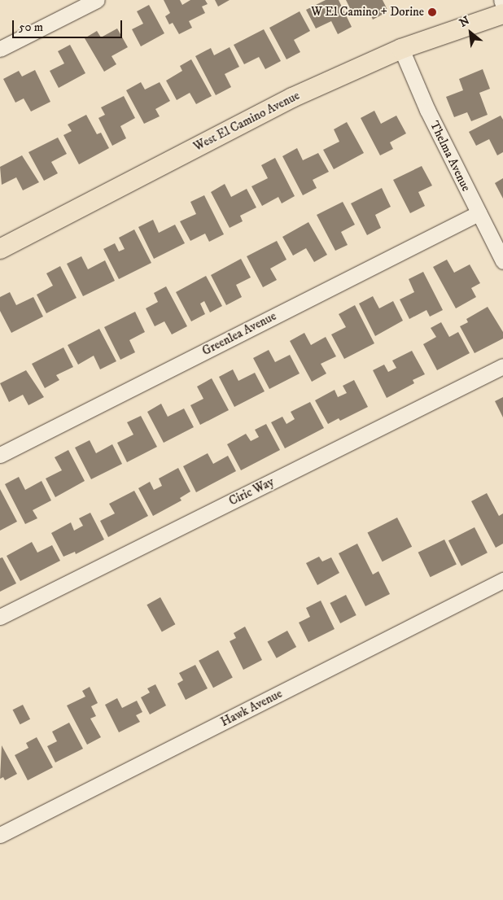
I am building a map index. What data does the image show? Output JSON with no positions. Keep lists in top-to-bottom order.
{
  "streets": {
    "main road": ["West El Camino Avenue"],
    "street": [
      "Thelma Avenue",
      "Greenlea Avenue",
      "Ciric Way",
      "Hawk Avenue"
    ]
  },
  "crossings": [
    ["West El Camino Avenue", "Thelma Avenue"],
    ["Thelma Avenue", "Greenlea Avenue"]
  ],
  "places": ["W El Camino + Dorine"],
  "scale_bar": "50 m",
  "north": "top left"
}
